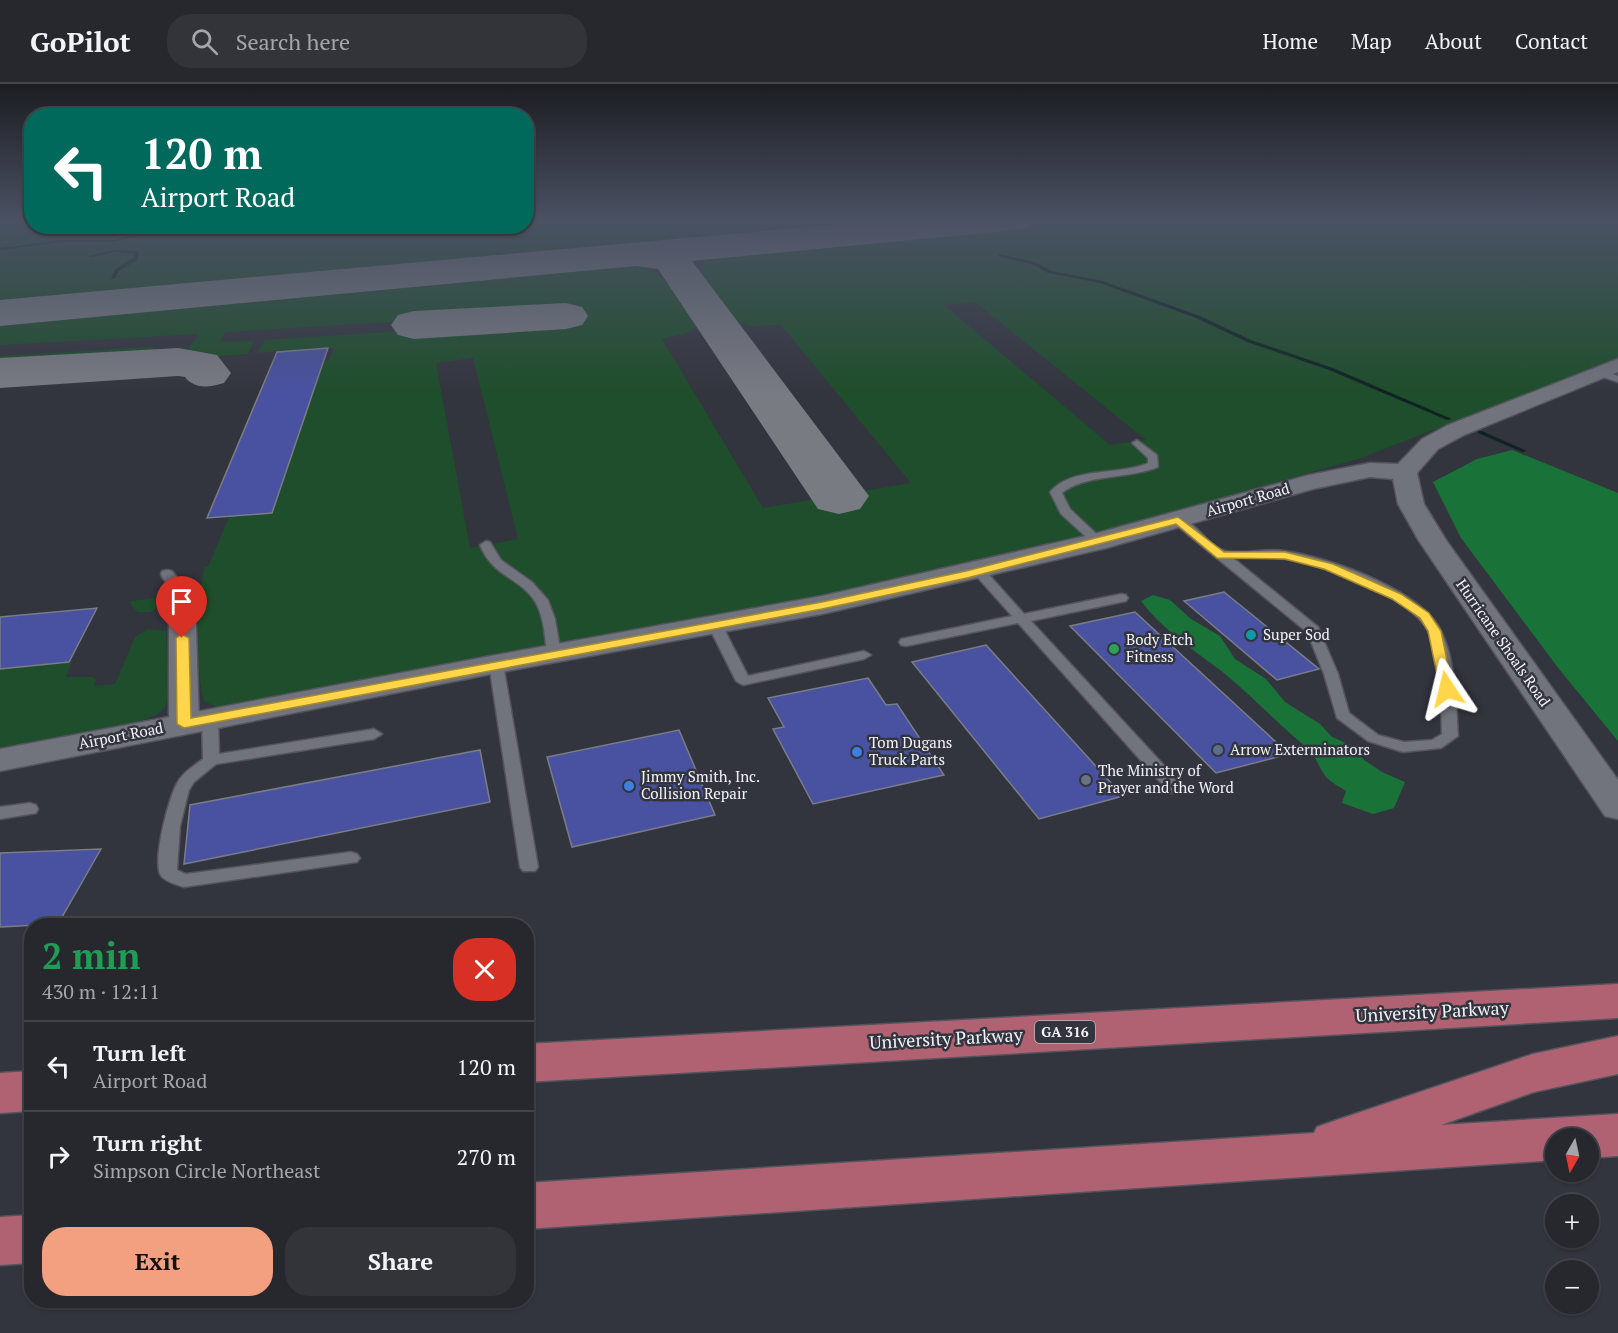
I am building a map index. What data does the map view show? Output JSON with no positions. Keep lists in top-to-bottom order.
{
  "streets": {
    "highway": ["University Parkway", "GA 316"],
    "street": ["Airport Road", "Hurricane Shoals Road"]
  },
  "crossings": [
    ["Airport Road", "Hurricane Shoals Road"]
  ],
  "places": [
    "Super Sod",
    "Body Etch Fitness",
    "Arrow Exterminators",
    "Tom Dugans Truck Parts",
    "The Ministry of Prayer and the Word",
    "Jimmy Smith, Inc. Collision Repair"
  ],
  "north": "bottom",
  "page": {
    "header": "GoPilot",
    "search": "Search here",
    "nav": [
      "Home",
      "Map",
      "About",
      "Contact"
    ],
    "turn": ["120 m", "Airport Road"],
    "heading": ["2 min", "430 m · 12:11"],
    "list": [
      {
        "name": "Turn left",
        "note": "Airport Road",
        "value": "120 m"
      },
      {
        "name": "Turn right",
        "note": "Simpson Circle Northeast",
        "value": "270 m"
      }
    ],
    "map_buttons": ["+", "−"],
    "buttons": ["Exit", "Share"]
  }
}
